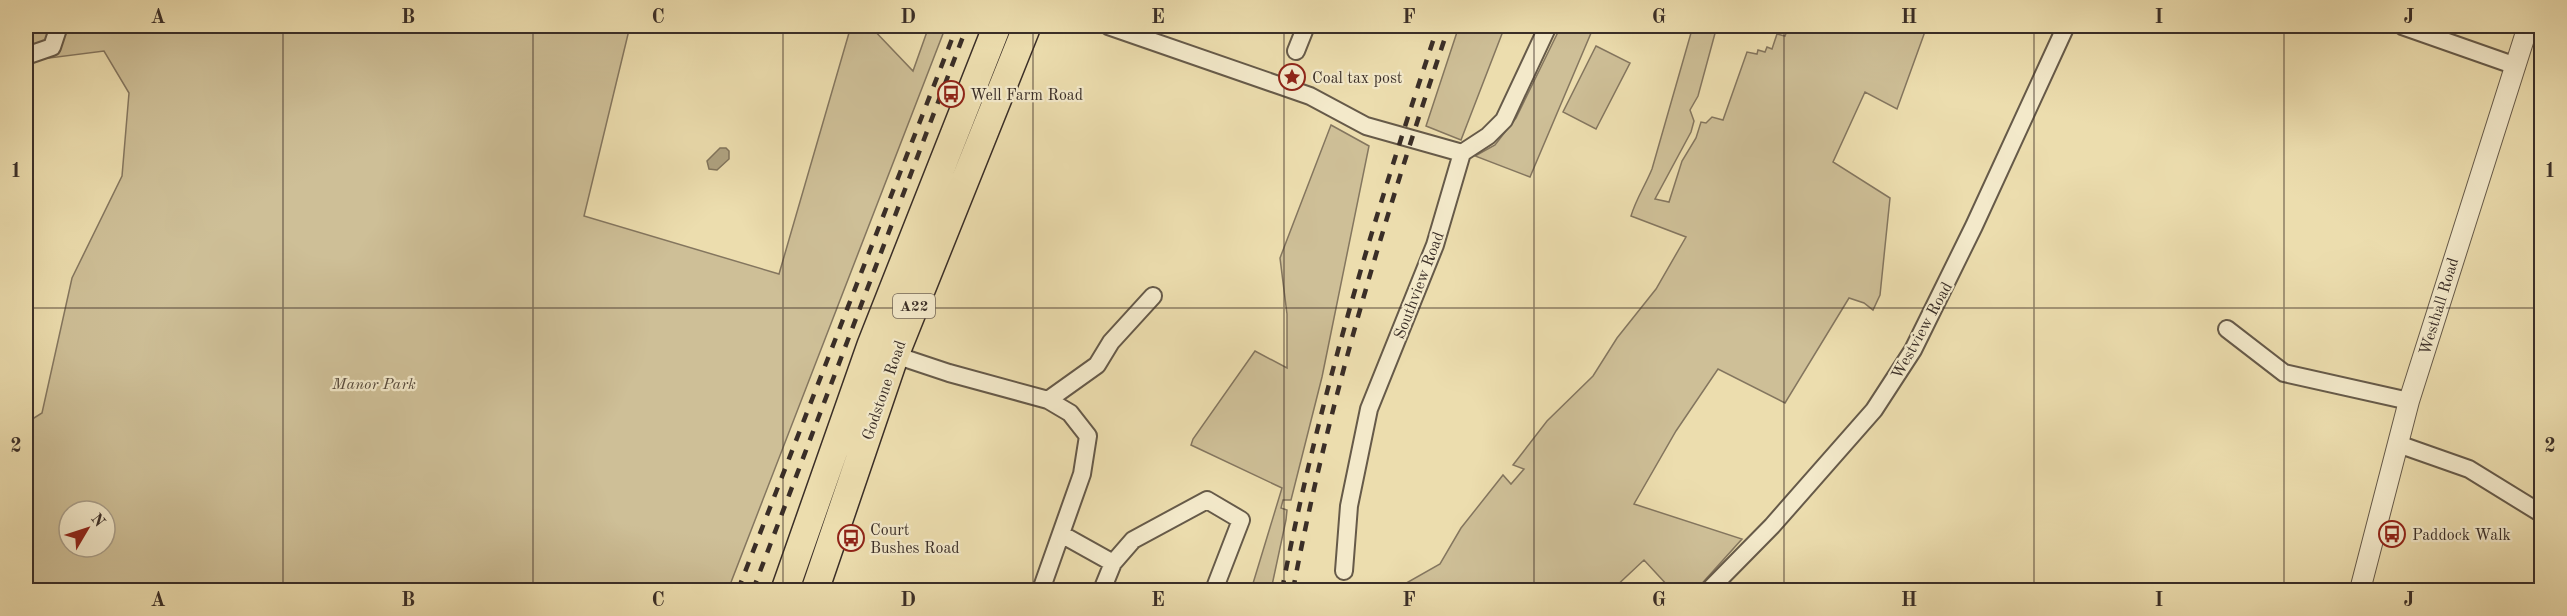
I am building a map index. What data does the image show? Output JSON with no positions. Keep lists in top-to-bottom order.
{
  "streets": {
    "highway": ["A22", "Godstone Road"],
    "street": ["Southview Road", "Westhall Road", "Westview Road"]
  },
  "parks": ["Manor Park"],
  "places": {
    "place": ["Coal tax post"],
    "bus stop": ["Well Farm Road", "Paddock Walk", "Court Bushes Road"]
  },
  "north": "top right",
  "grid": {
    "columns": [
      "A",
      "B",
      "C",
      "D",
      "E",
      "F",
      "G",
      "H",
      "I",
      "J"
    ],
    "rows": ["1", "2"]
  }
}
